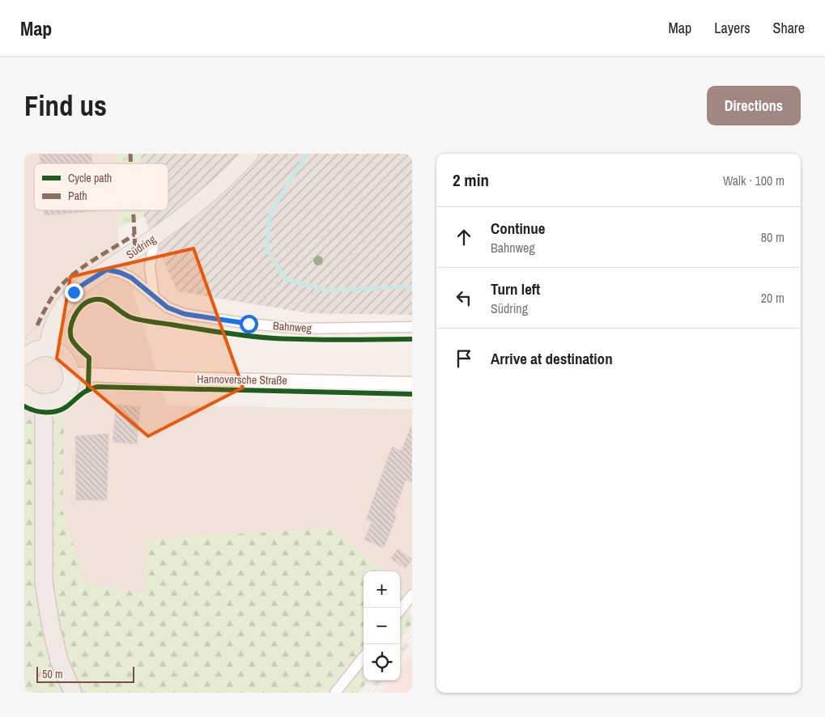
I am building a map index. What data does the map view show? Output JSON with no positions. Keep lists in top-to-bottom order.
{
  "streets": {
    "main road": ["Südring"],
    "street": ["Bahnweg", "Hannoversche Straße"]
  },
  "crossings": [
    ["Südring", "Bahnweg"]
  ],
  "legend": ["Cycle path", "Path"],
  "scale_bar": "50 m",
  "page": {
    "header": "Map",
    "nav": ["Map", "Layers", "Share"],
    "buttons": "Directions",
    "title": "Find us",
    "heading": ["2 min", "Walk · 100 m"],
    "list": [
      ["Continue", "Bahnweg", "80 m"],
      ["Turn left", "Südring", "20 m"],
      "Arrive at destination"
    ],
    "map_buttons": ["+", "−"],
    "scale": "50 m"
  }
}
